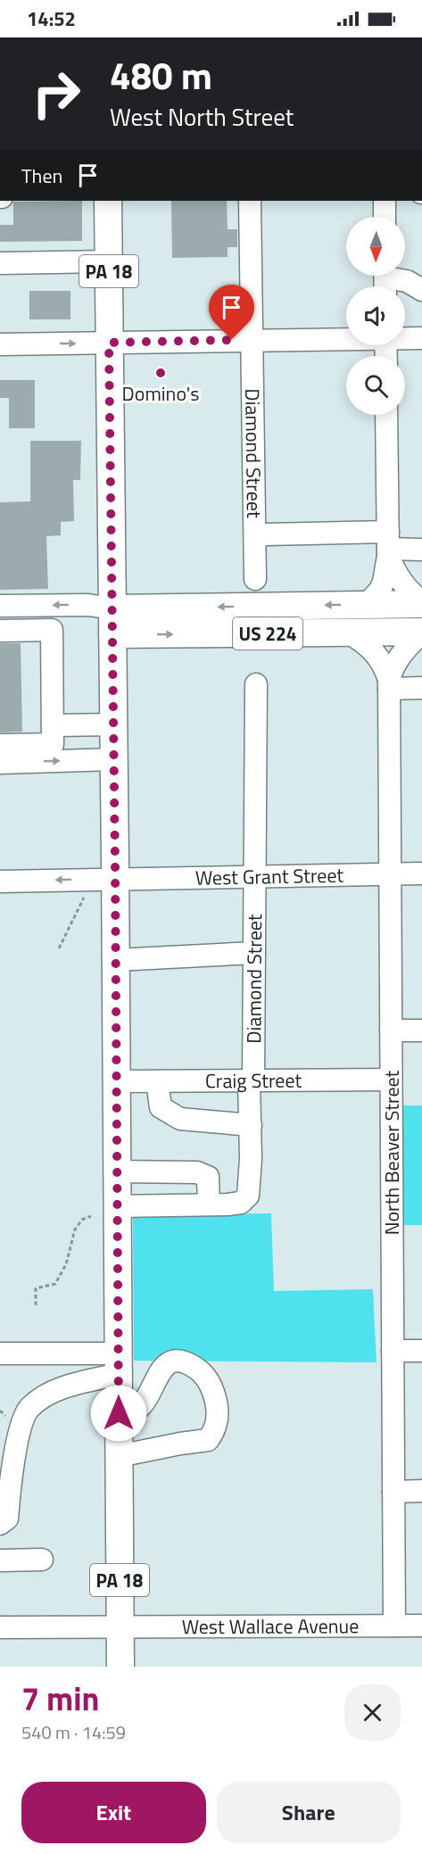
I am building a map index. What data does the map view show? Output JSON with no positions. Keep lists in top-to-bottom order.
{
  "streets": {
    "main road": ["PA 18", "US 224"],
    "street": [
      "Diamond Street",
      "West Grant Street",
      "Craig Street",
      "North Beaver Street",
      "West Wallace Avenue"
    ]
  },
  "crossings": [
    ["PA 18", "Diamond Street"],
    ["PA 18", "US 224"],
    ["PA 18", "West Grant Street"],
    ["PA 18", "Craig Street"],
    ["PA 18", "West Wallace Avenue"],
    ["Diamond Street", "West Grant Street"],
    ["Diamond Street", "Craig Street"],
    ["US 224", "North Beaver Street"],
    ["West Grant Street", "North Beaver Street"],
    ["Craig Street", "North Beaver Street"],
    ["North Beaver Street", "West Wallace Avenue"]
  ],
  "places": ["Domino's"],
  "north": "bottom",
  "page": {
    "status": "14:52",
    "turn": ["480 m", "West North Street"],
    "then": "Then",
    "heading": ["7 min", "540 m · 14:59"],
    "buttons": ["Exit", "Share"]
  }
}
